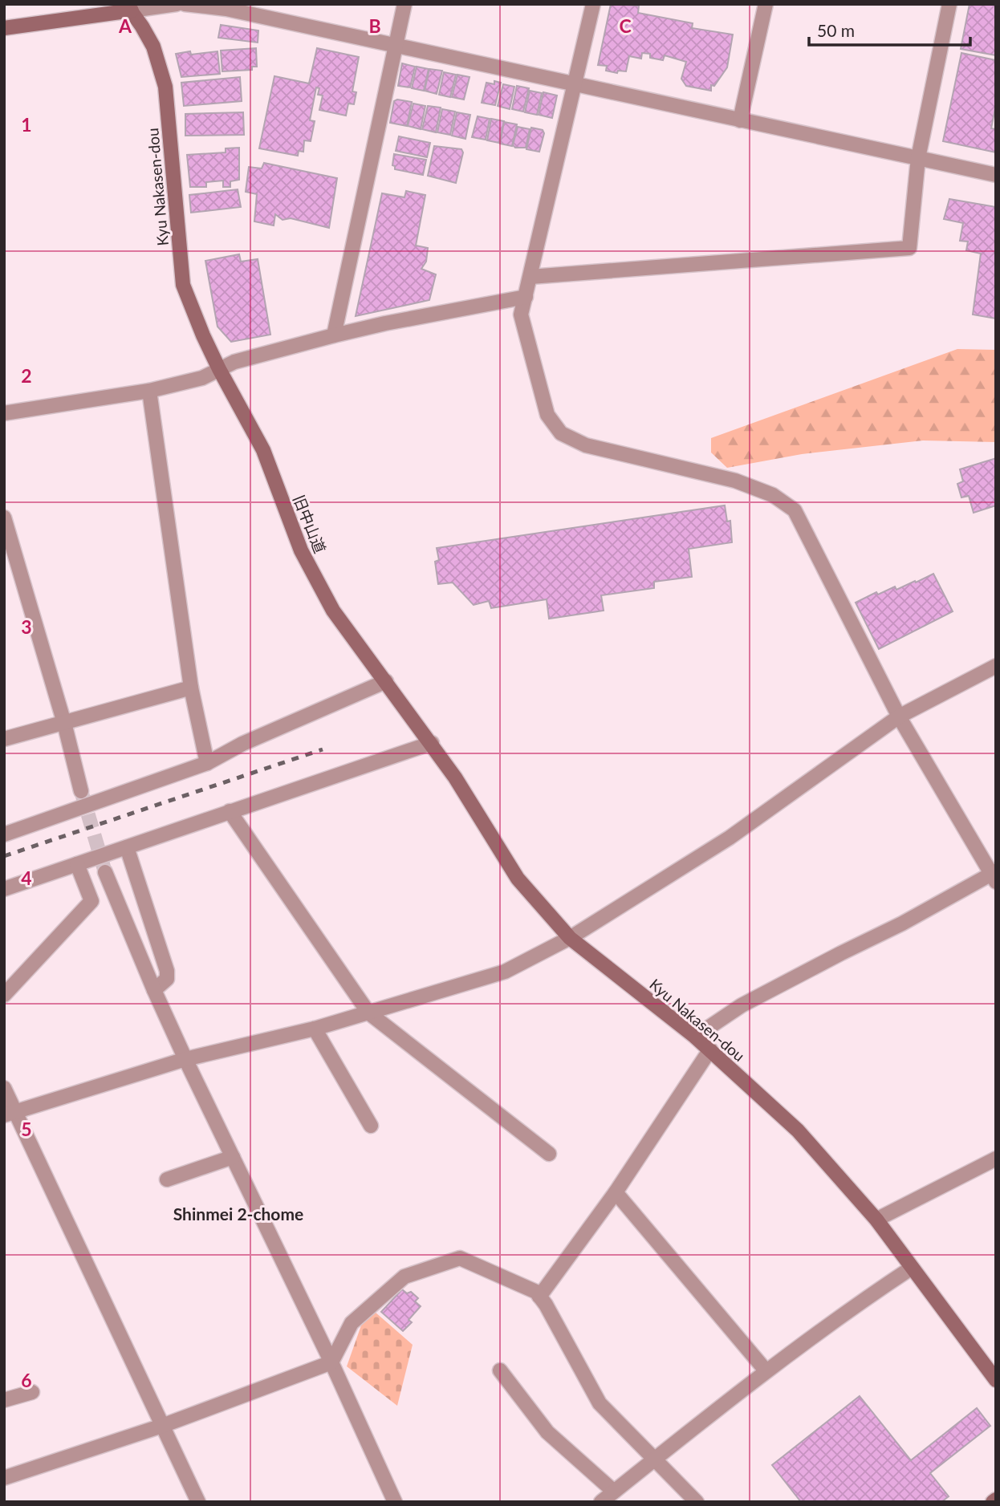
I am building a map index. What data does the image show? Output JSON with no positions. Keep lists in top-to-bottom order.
{
  "streets": {
    "street": ["Kyu Nakasen-dou", "旧中山道"]
  },
  "crossings": [
    ["Kyu Nakasen-dou", "旧中山道"]
  ],
  "districts": ["Shinmei 2-chome"],
  "scale_bar": "50 m",
  "grid": {
    "columns": ["A", "B", "C"],
    "rows": [
      "1",
      "2",
      "3",
      "4",
      "5",
      "6"
    ]
  }
}
